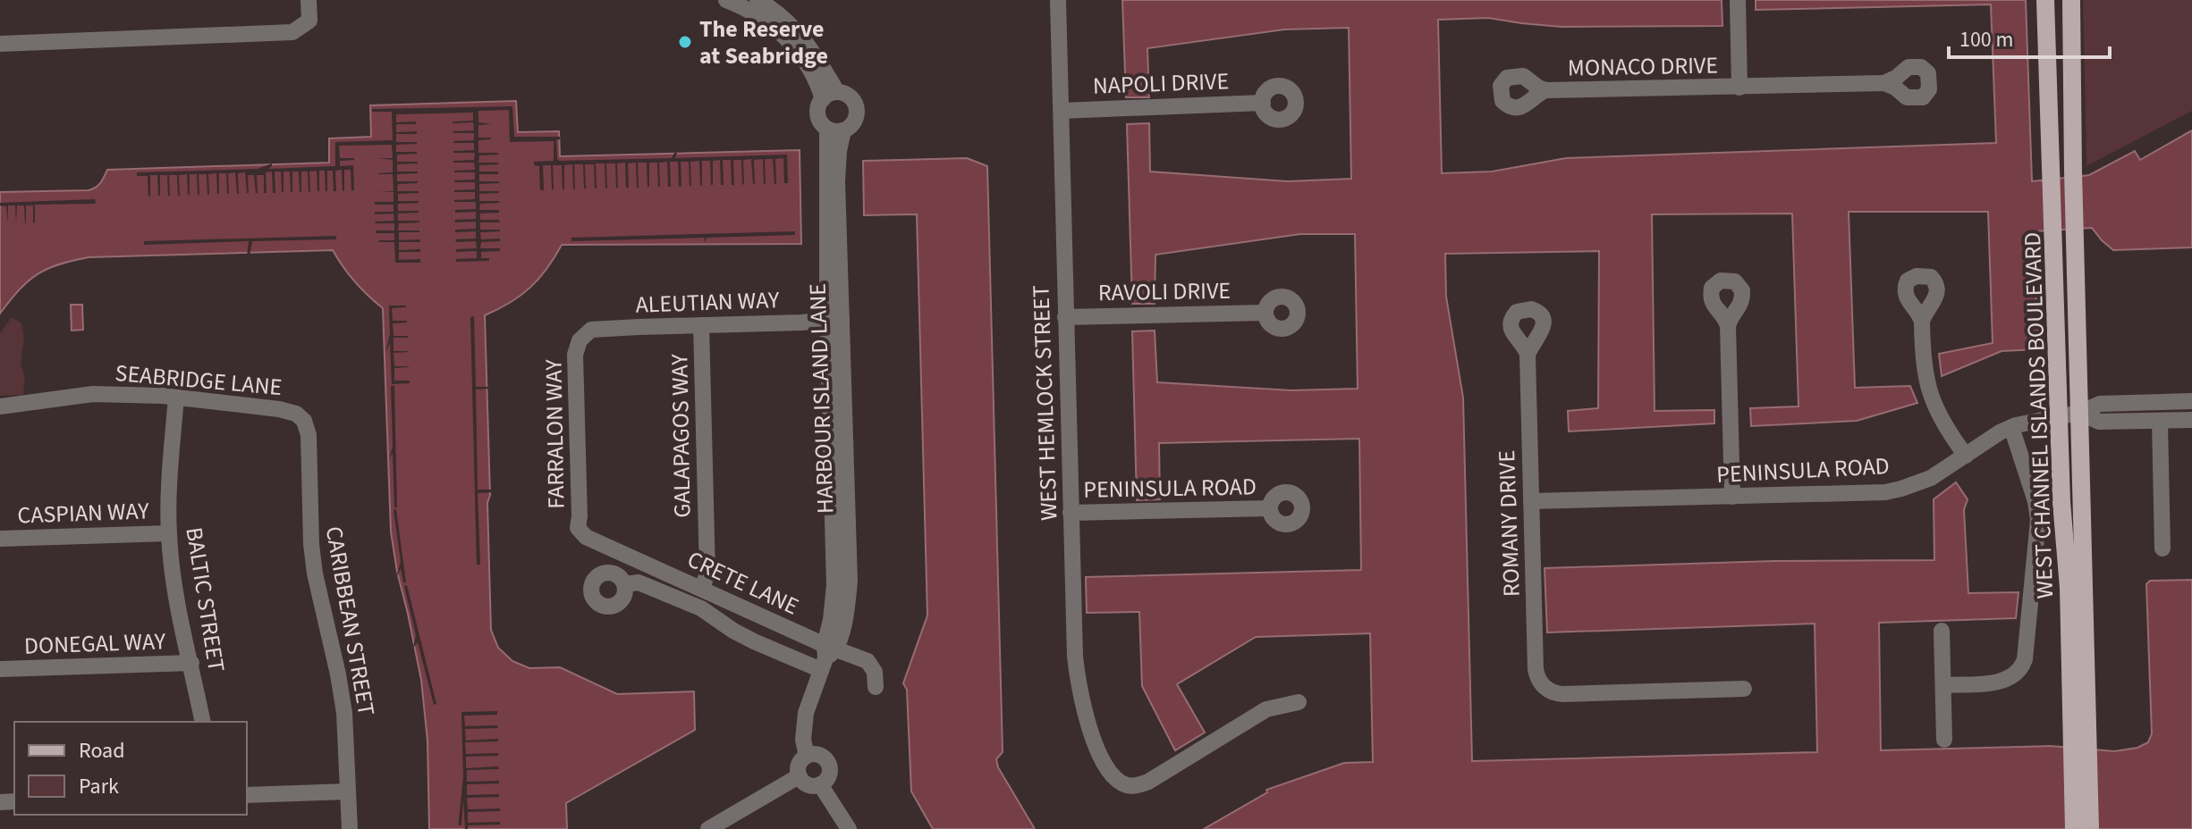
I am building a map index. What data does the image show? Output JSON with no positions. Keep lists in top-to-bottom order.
{
  "streets": {
    "main road": ["WEST CHANNEL ISLANDS BOULEVARD"],
    "street": [
      "MONACO DRIVE",
      "NAPOLI DRIVE",
      "RAVOLI DRIVE",
      "ALEUTIAN WAY",
      "SEABRIDGE LANE",
      "HARBOUR ISLAND LANE",
      "WEST HEMLOCK STREET",
      "FARRALON WAY",
      "GALAPAGOS WAY",
      "PENINSULA ROAD",
      "CASPIAN WAY",
      "ROMANY DRIVE",
      "CRETE LANE",
      "BALTIC STREET",
      "CARIBBEAN STREET",
      "DONEGAL WAY"
    ]
  },
  "crossings": [
    ["NAPOLI DRIVE", "WEST HEMLOCK STREET"],
    ["RAVOLI DRIVE", "WEST HEMLOCK STREET"],
    ["ALEUTIAN WAY", "HARBOUR ISLAND LANE"],
    ["ALEUTIAN WAY", "FARRALON WAY"],
    ["ALEUTIAN WAY", "GALAPAGOS WAY"],
    ["SEABRIDGE LANE", "BALTIC STREET"],
    ["SEABRIDGE LANE", "CARIBBEAN STREET"],
    ["HARBOUR ISLAND LANE", "CRETE LANE"],
    ["WEST HEMLOCK STREET", "PENINSULA ROAD"],
    ["WEST CHANNEL ISLANDS BOULEVARD", "PENINSULA ROAD"],
    ["FARRALON WAY", "CRETE LANE"],
    ["GALAPAGOS WAY", "CRETE LANE"],
    ["PENINSULA ROAD", "ROMANY DRIVE"],
    ["CASPIAN WAY", "BALTIC STREET"],
    ["BALTIC STREET", "DONEGAL WAY"]
  ],
  "places": ["The Reserve at Seabridge"],
  "legend": ["Road", "Park"],
  "scale_bar": "100 m"
}
